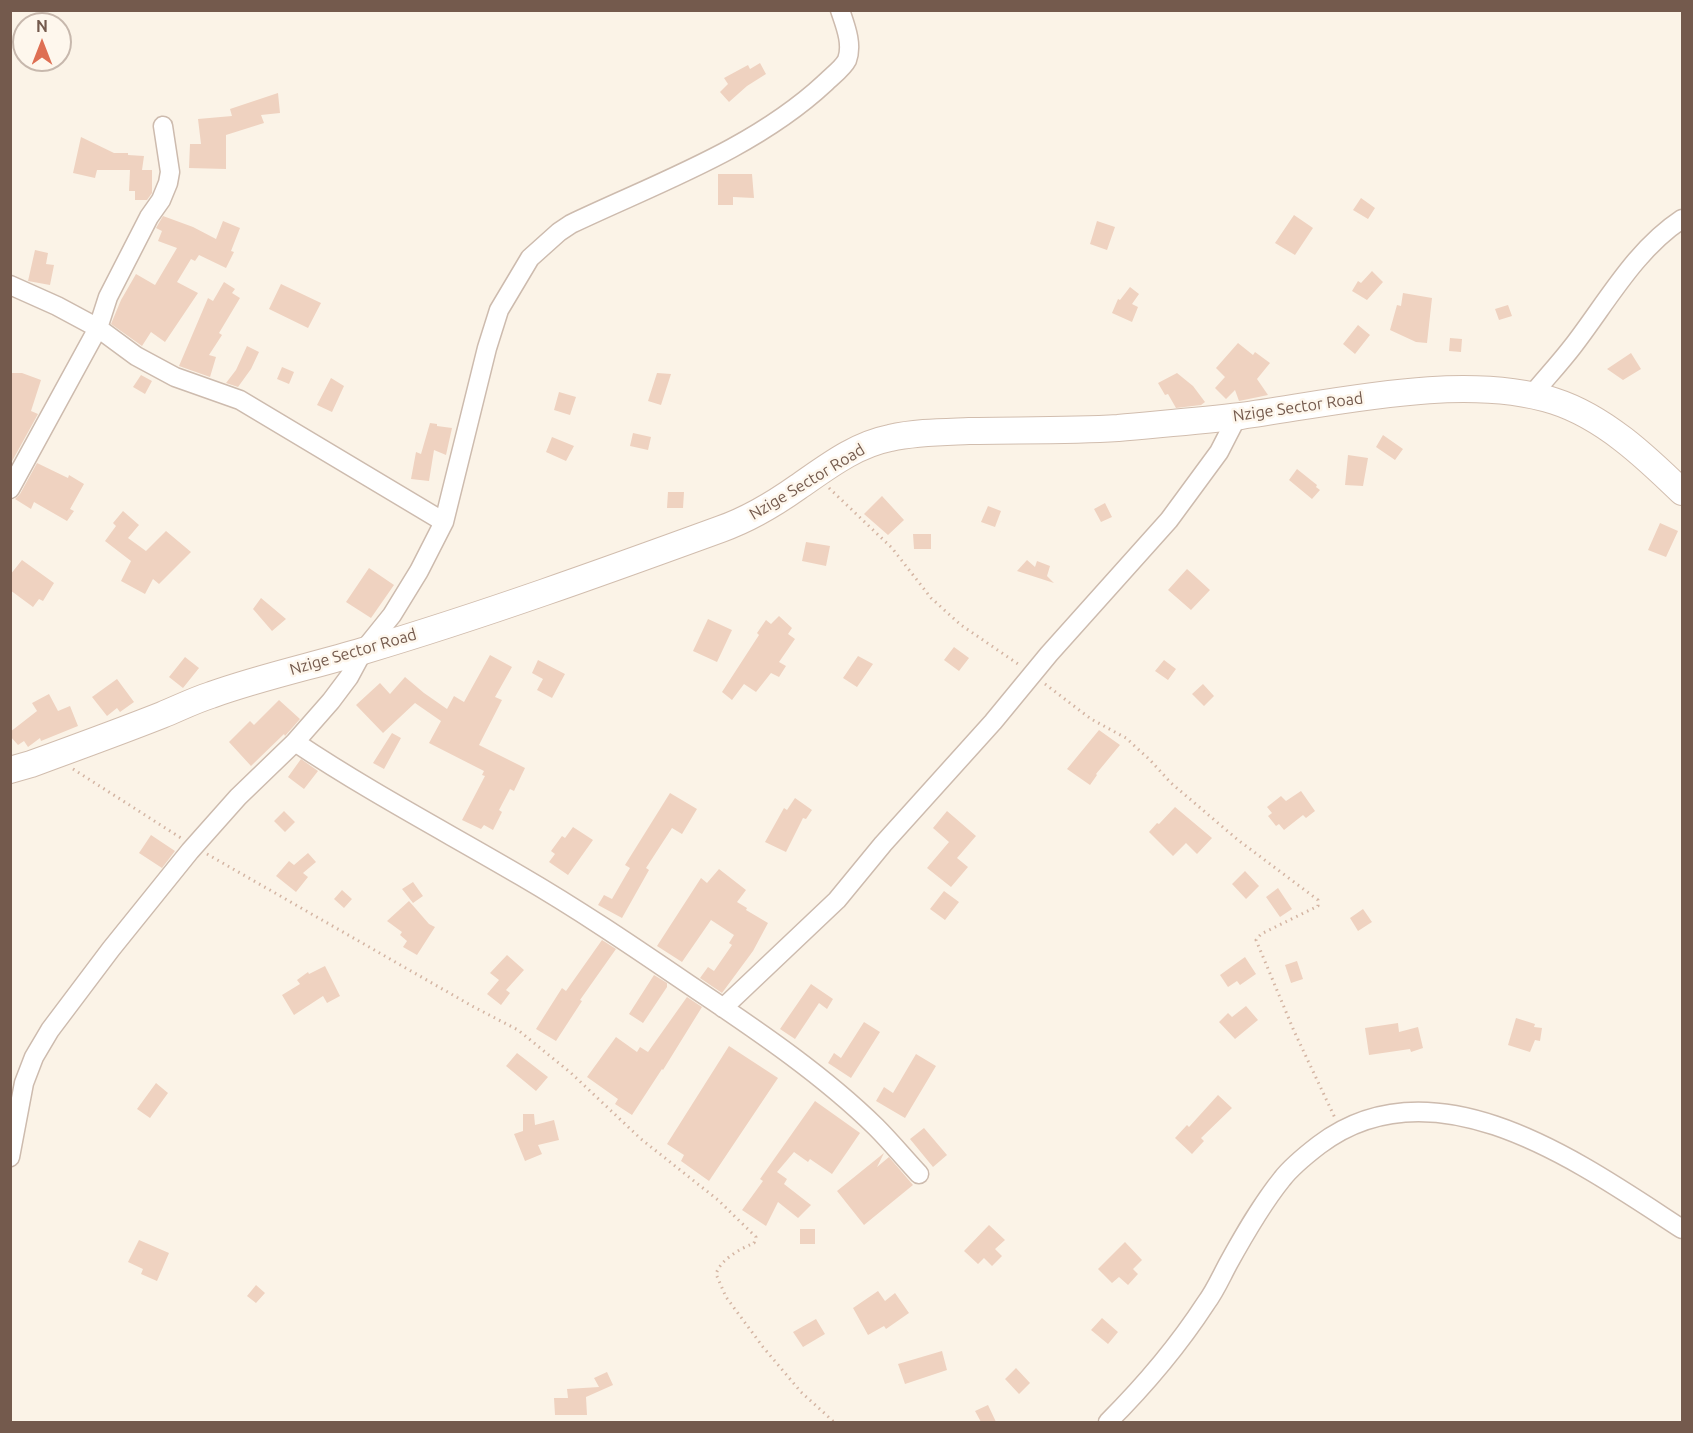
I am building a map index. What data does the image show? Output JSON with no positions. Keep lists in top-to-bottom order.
{
  "streets": {
    "main road": ["Nzige Sector Road"]
  },
  "north": "top"
}
